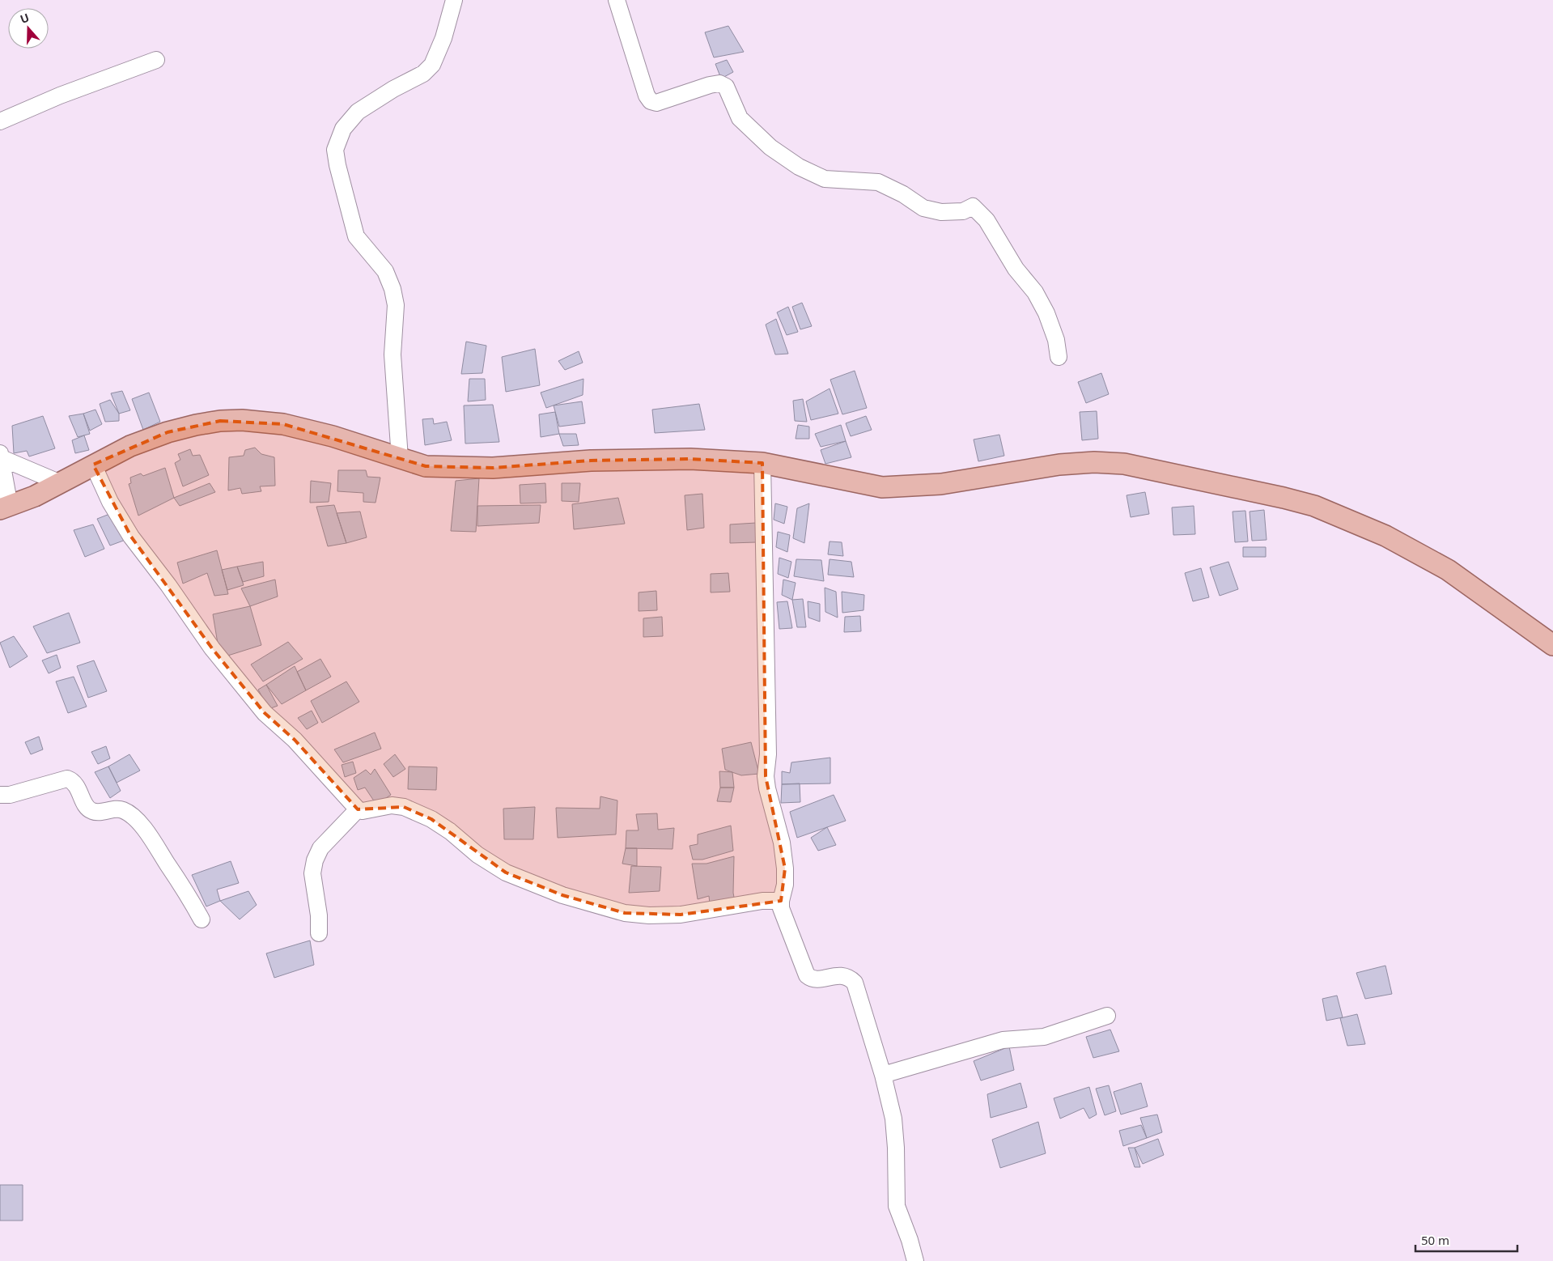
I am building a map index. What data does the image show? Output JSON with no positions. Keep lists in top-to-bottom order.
{
  "scale_bar": "50 m",
  "north": "top"
}
